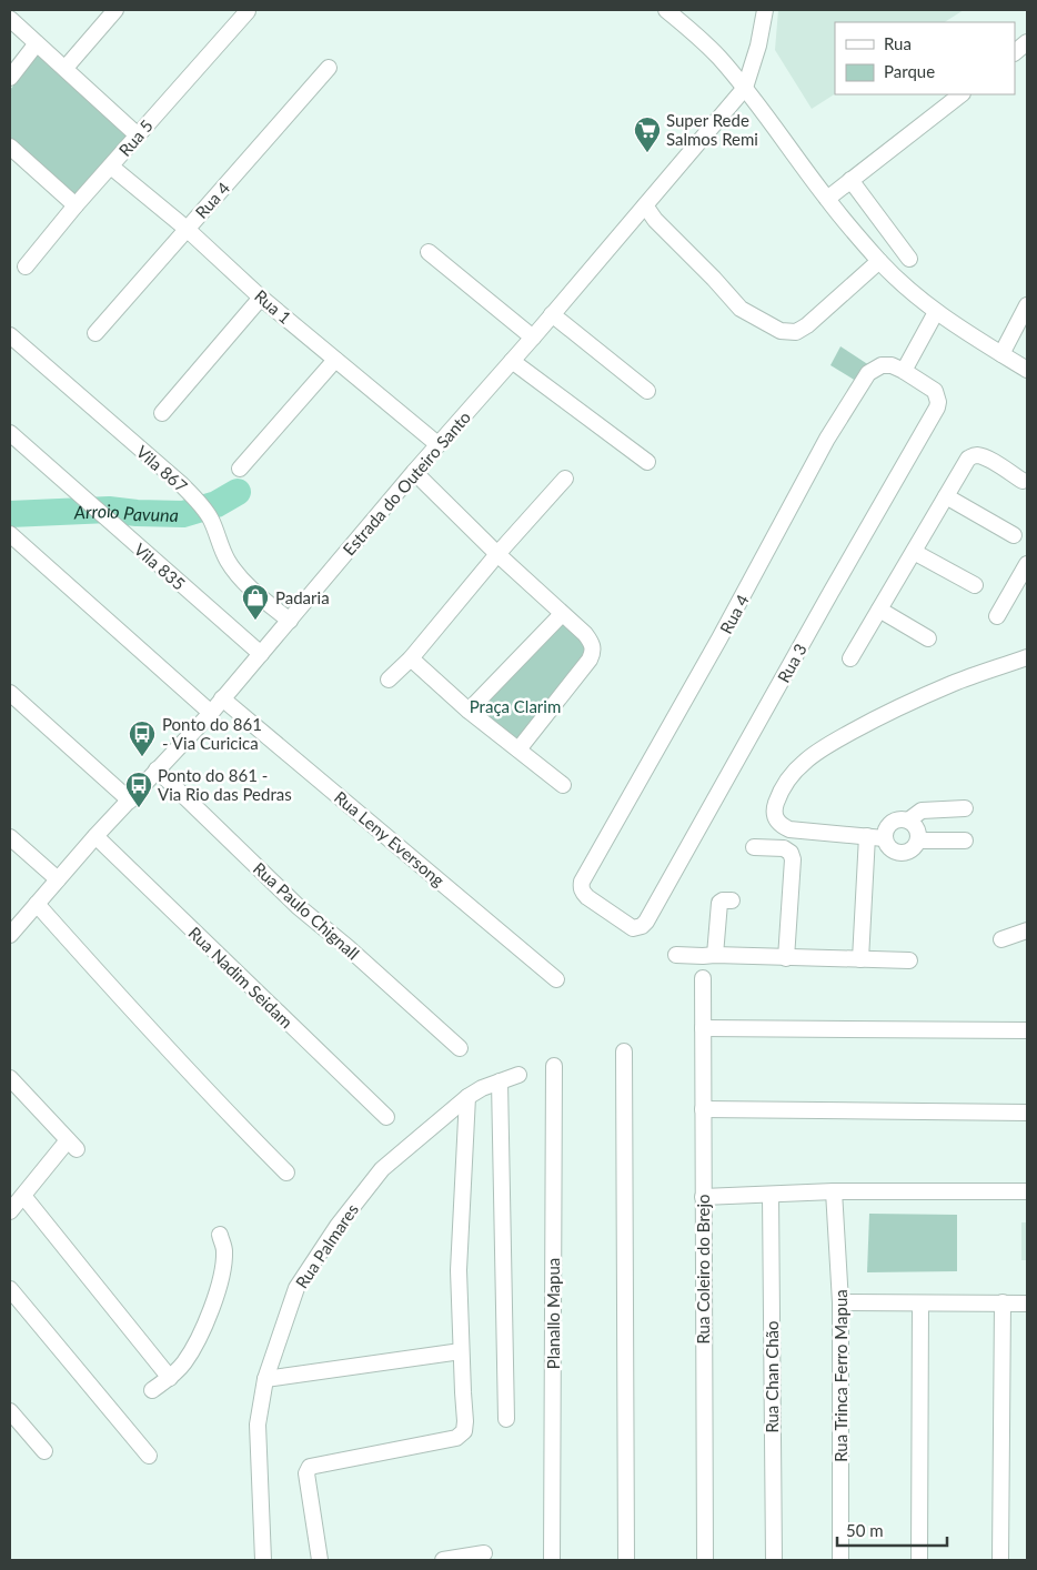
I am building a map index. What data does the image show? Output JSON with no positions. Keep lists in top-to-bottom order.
{
  "streets": {
    "street": [
      "Rua 5",
      "Rua 4",
      "Rua 1",
      "Vila 867",
      "Estrada do Outeiro Santo",
      "Vila 835",
      "Rua 3",
      "Rua Leny Eversong",
      "Rua Paulo Chignall",
      "Rua Nadim Seidam",
      "Rua Palmares",
      "Rua Coleiro do Brejo",
      "Planallo Mapua",
      "Rua Trinca Ferro Mapua",
      "Rua Chan Chão"
    ]
  },
  "crossings": [
    ["Rua 5", "Rua 1"],
    ["Rua 4", "Rua 1"],
    ["Rua 4", "Rua 3"],
    ["Rua 1", "Estrada do Outeiro Santo"],
    ["Vila 867", "Estrada do Outeiro Santo"],
    ["Estrada do Outeiro Santo", "Vila 835"],
    ["Estrada do Outeiro Santo", "Rua Leny Eversong"],
    ["Estrada do Outeiro Santo", "Rua Paulo Chignall"],
    ["Estrada do Outeiro Santo", "Rua Nadim Seidam"]
  ],
  "water": ["Arroio Pavuna"],
  "parks": ["Praça Clarim"],
  "places": {
    "supermarket": ["Super Rede Salmos Remi"],
    "shop": ["Padaria"],
    "bus stop": ["Ponto do 861 - Via Curicica", "Ponto do 861 - Via Rio das Pedras"]
  },
  "legend": ["Rua", "Parque"],
  "scale_bar": "50 m"
}
